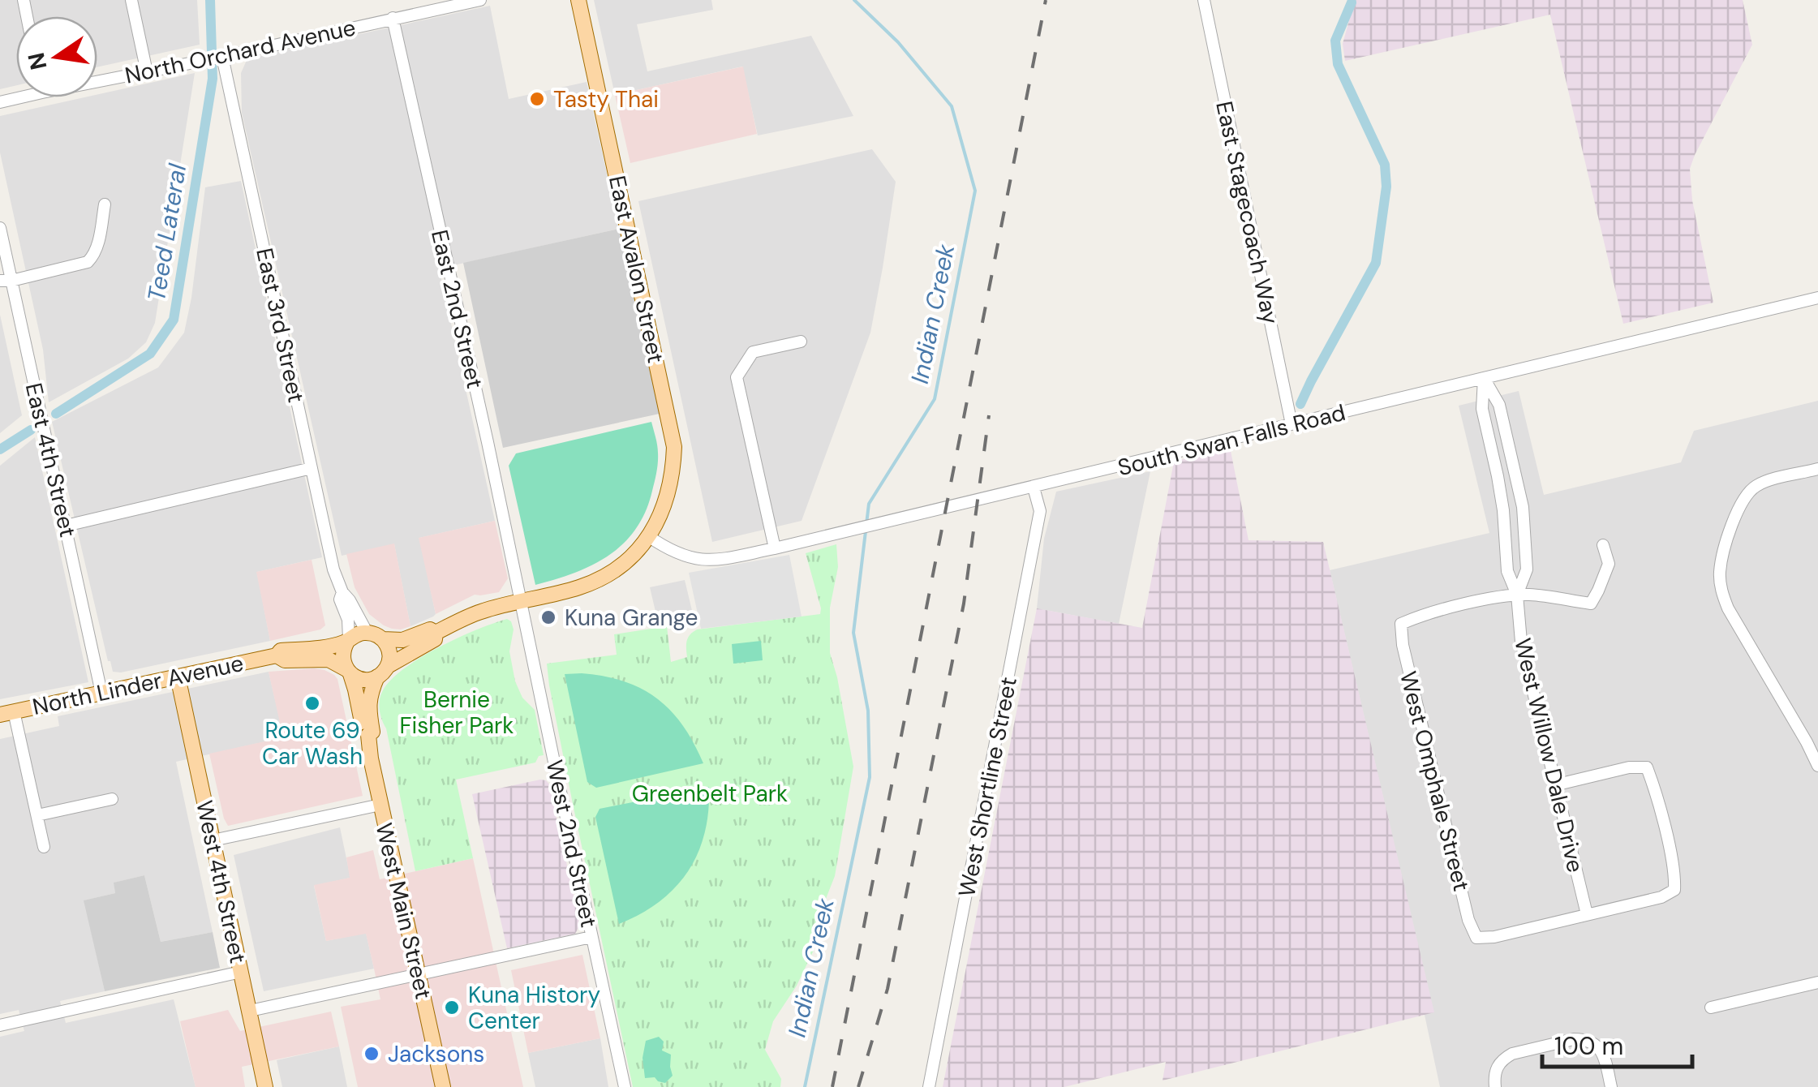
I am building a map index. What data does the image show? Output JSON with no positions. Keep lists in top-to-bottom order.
{
  "streets": {
    "main road": [
      "East Avalon Street",
      "North Linder Avenue",
      "West 4th Street",
      "West Main Street"
    ],
    "street": [
      "North Orchard Avenue",
      "East Stagecoach Way",
      "East 2nd Street",
      "East 3rd Street",
      "South Swan Falls Road",
      "East 4th Street",
      "West Willow Dale Drive",
      "West Omphale Street",
      "West Shortline Street",
      "West 2nd Street"
    ]
  },
  "crossings": [
    ["North Orchard Avenue", "East 2nd Street"],
    ["North Orchard Avenue", "East 3rd Street"],
    ["East Stagecoach Way", "South Swan Falls Road"],
    ["East Avalon Street", "South Swan Falls Road"],
    ["East 2nd Street", "West 2nd Street"],
    ["East 3rd Street", "North Linder Avenue"],
    ["East 3rd Street", "West Main Street"],
    ["South Swan Falls Road", "West Willow Dale Drive"],
    ["South Swan Falls Road", "West Shortline Street"],
    ["East 4th Street", "North Linder Avenue"],
    ["North Linder Avenue", "West 4th Street"],
    ["North Linder Avenue", "West Main Street"],
    ["West Willow Dale Drive", "West Omphale Street"]
  ],
  "water": ["Teed Lateral", "Indian Creek"],
  "parks": ["Bernie Fisher Park", "Greenbelt Park"],
  "places": [
    "Tasty Thai",
    "Kuna Grange",
    "Route 69 Car Wash",
    "Kuna History Center",
    "Jacksons"
  ],
  "scale_bar": "100 m",
  "north": "left"
}
